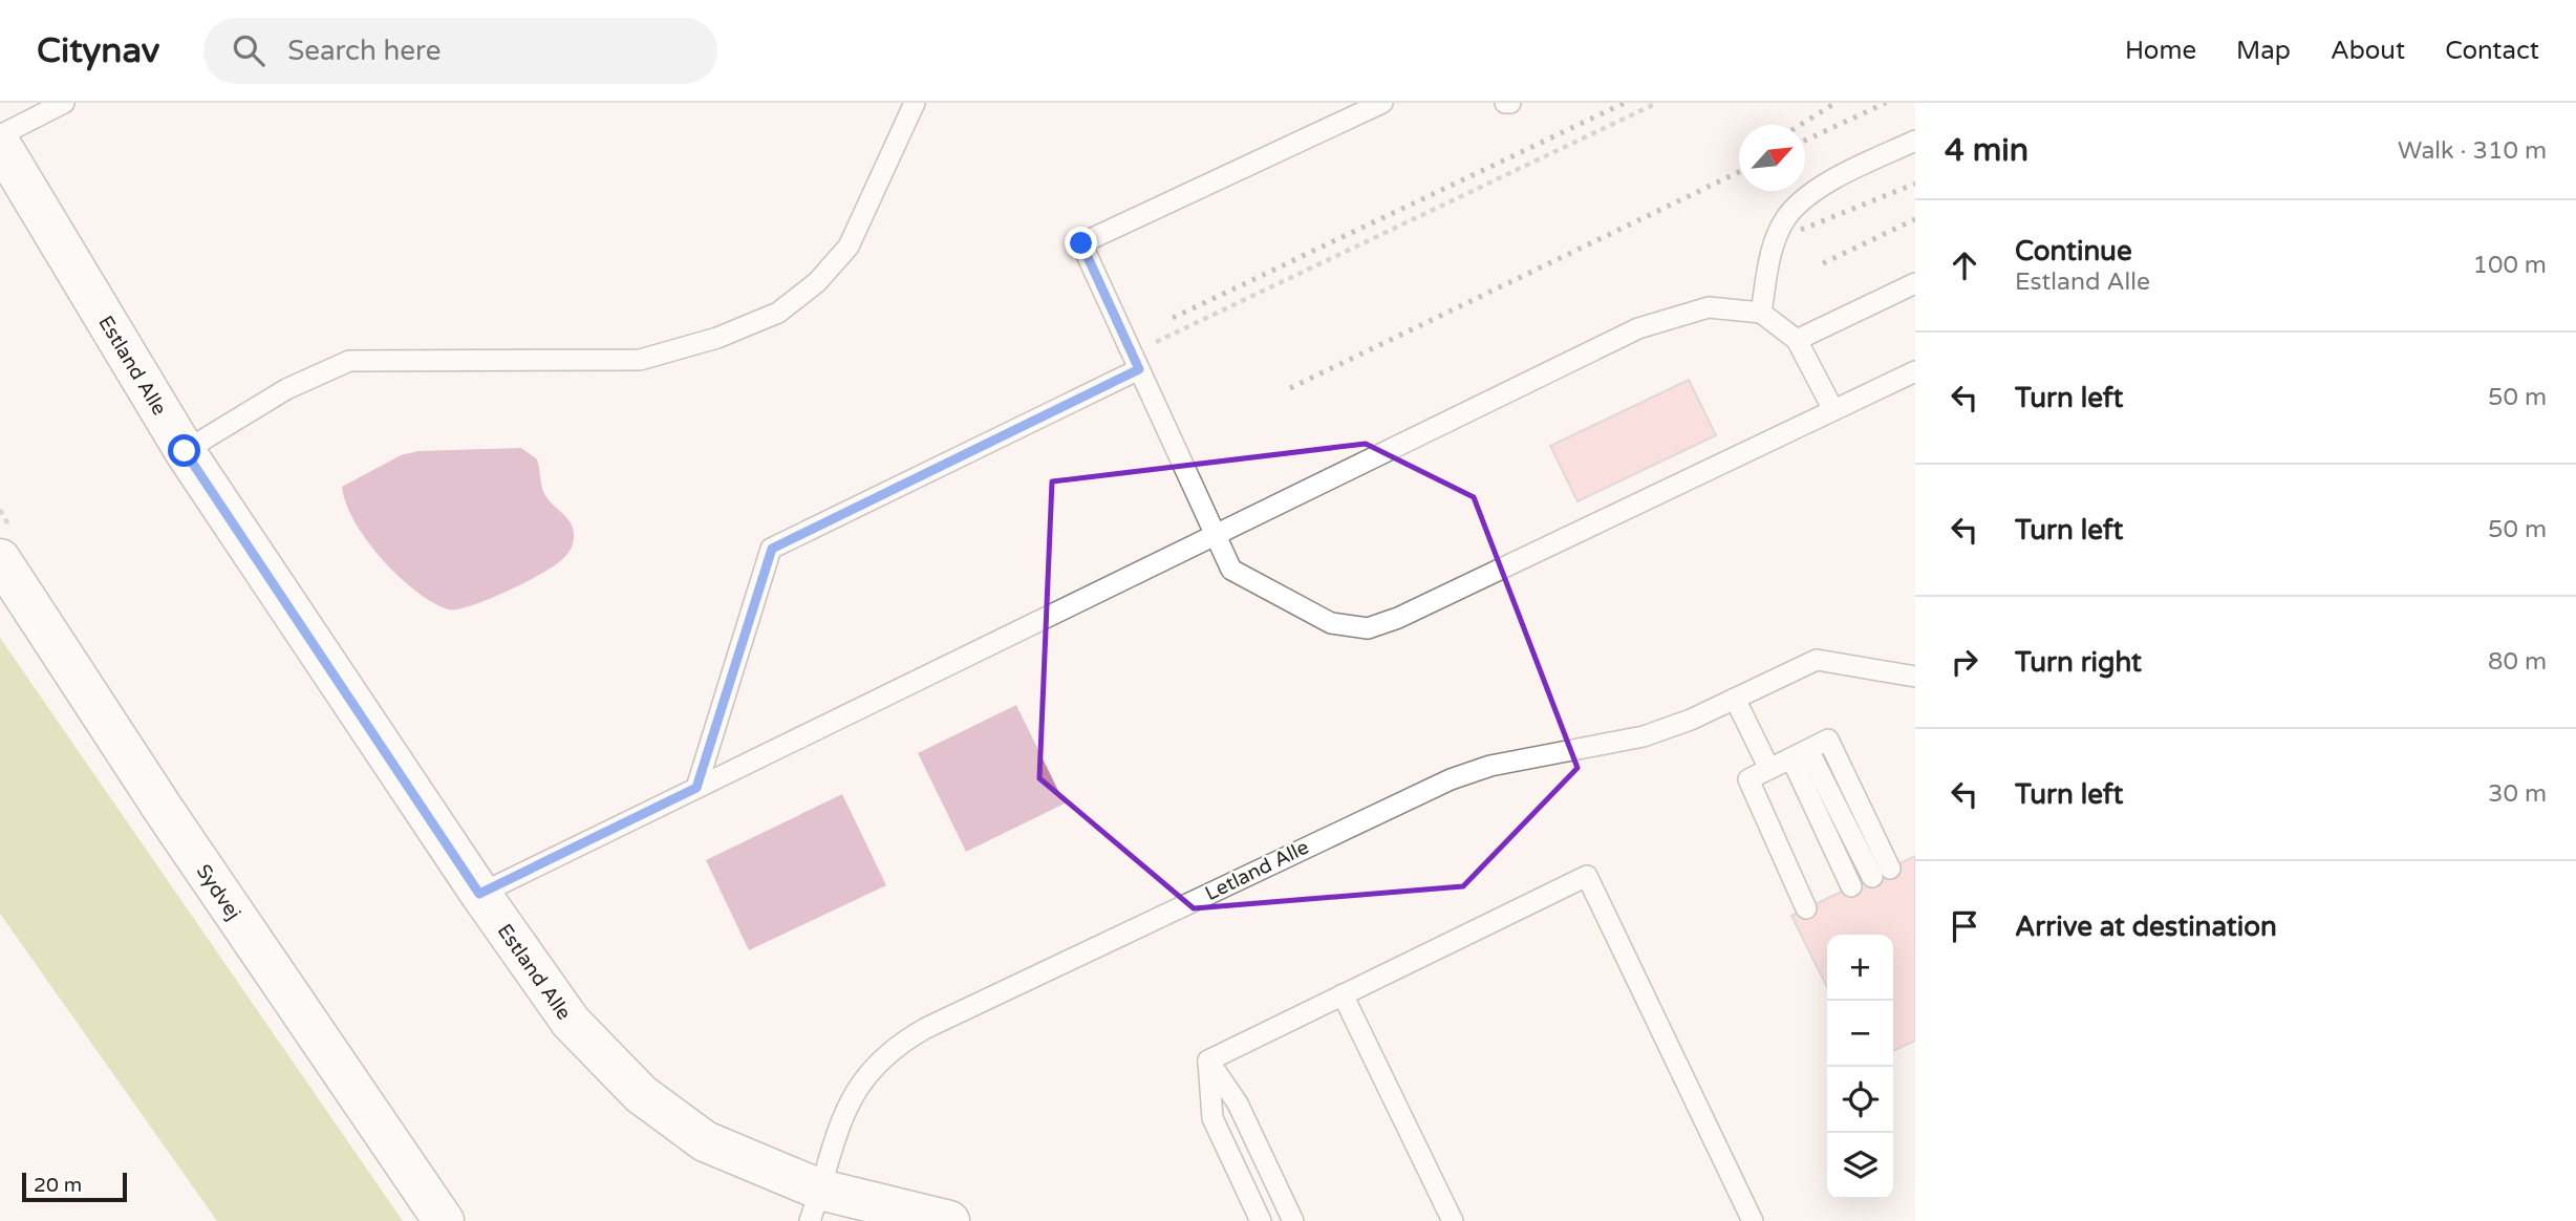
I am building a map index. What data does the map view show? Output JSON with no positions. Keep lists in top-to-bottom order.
{
  "streets": {
    "street": ["Estland Alle", "Sydvej"],
    "lane": ["Letland Alle"]
  },
  "crossings": [
    ["Estland Alle", "Letland Alle"]
  ],
  "scale_bar": "20 m",
  "north": "top right",
  "page": {
    "header": "Citynav",
    "search": "Search here",
    "nav": [
      "Home",
      "Map",
      "About",
      "Contact"
    ],
    "heading": ["4 min", "Walk · 310 m"],
    "list": [
      ["Continue", "Estland Alle", "100 m"],
      ["Turn left", "50 m"],
      ["Turn left", "50 m"],
      ["Turn right", "80 m"],
      ["Turn left", "30 m"],
      "Arrive at destination"
    ],
    "map_buttons": ["+", "−"],
    "scale": "20 m"
  }
}
